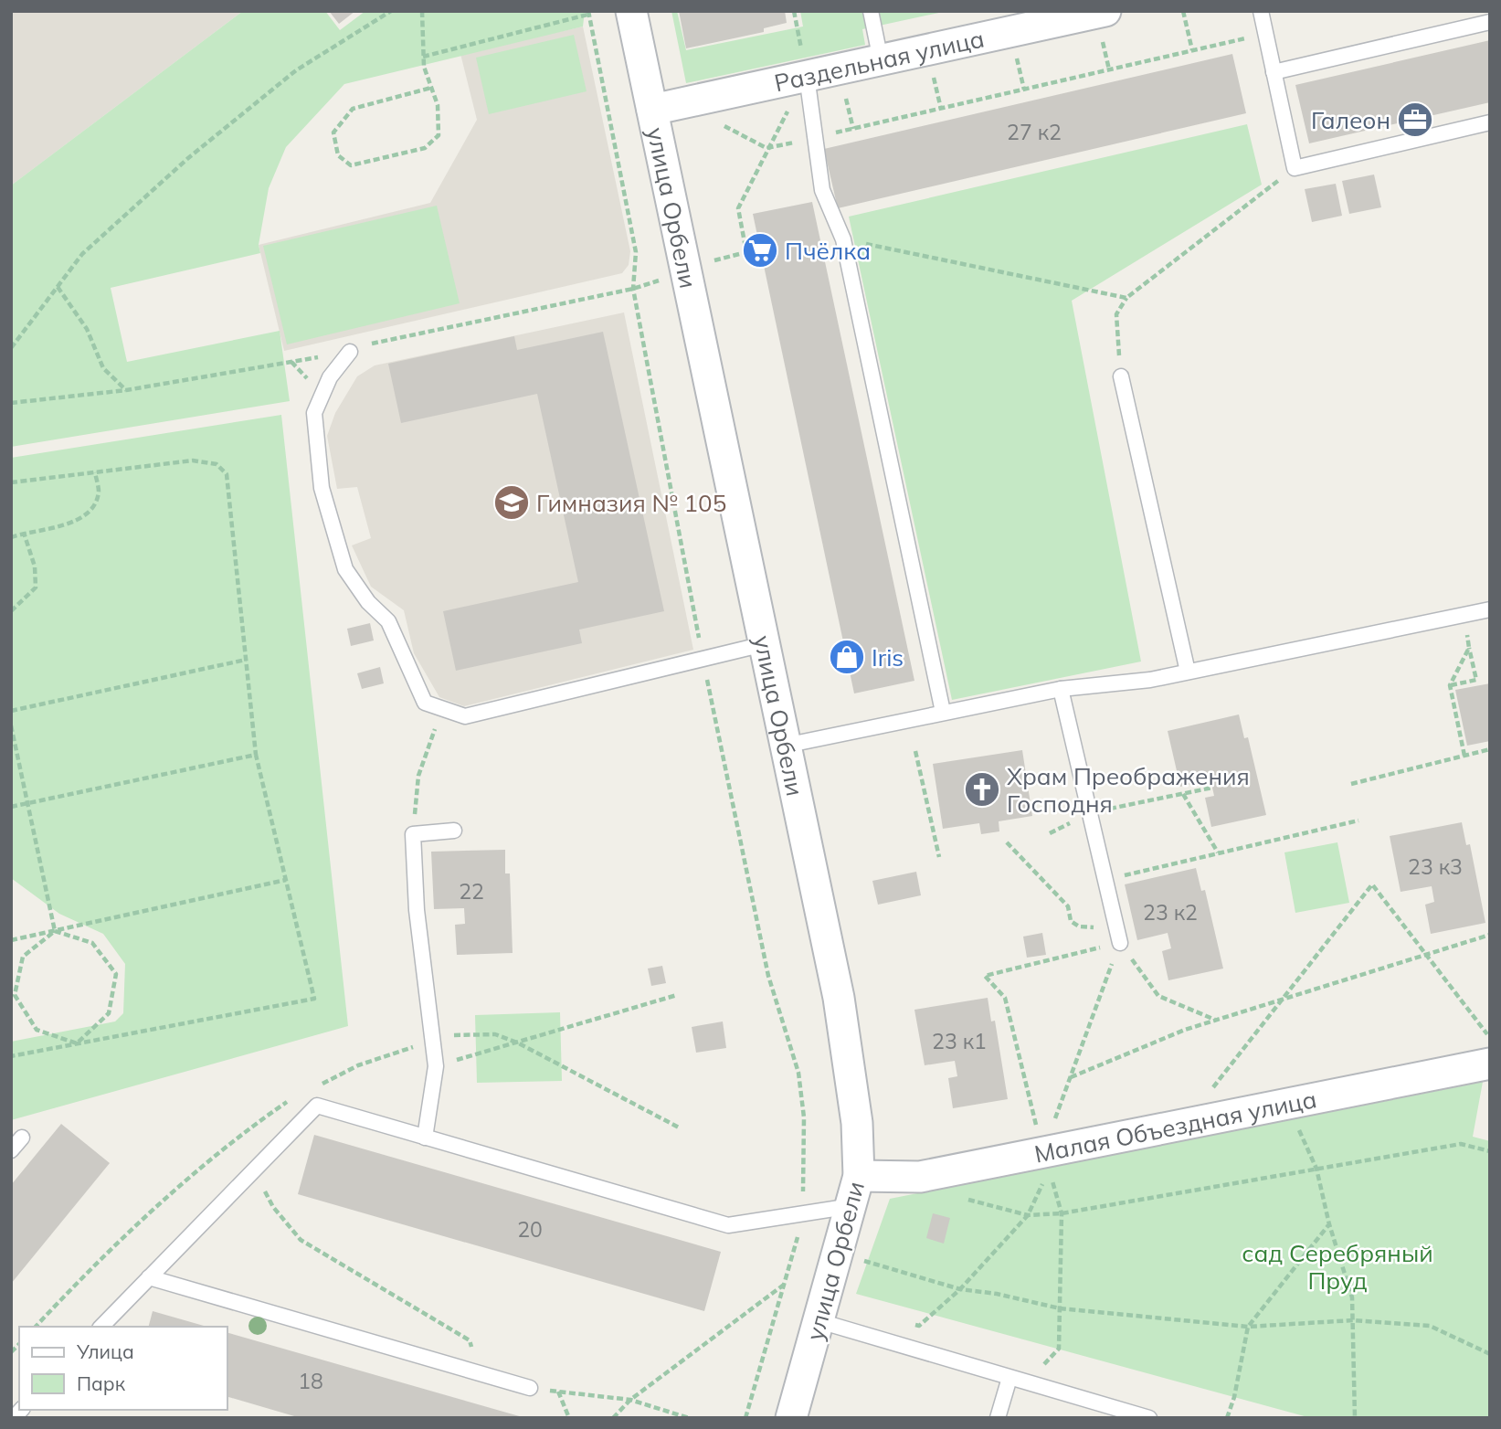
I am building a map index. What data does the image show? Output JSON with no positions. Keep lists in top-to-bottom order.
{
  "streets": {
    "street": ["Раздельная улица", "улица Орбели", "Малая Объездная улица"]
  },
  "crossings": [
    ["Раздельная улица", "улица Орбели"],
    ["улица Орбели", "Малая Объездная улица"]
  ],
  "parks": ["сад Серебряный Пруд"],
  "places": {
    "office": ["Галеон"],
    "supermarket": ["Пчёлка"],
    "school or university": ["Гимназия № 105"],
    "shop": ["Iris"],
    "church": ["Храм Преображения Господня"]
  },
  "house_numbers": [
    "27 к2",
    "23 к3",
    "22",
    "23 к2",
    "23 к1",
    "20",
    "18"
  ],
  "legend": ["Улица", "Парк"]
}
